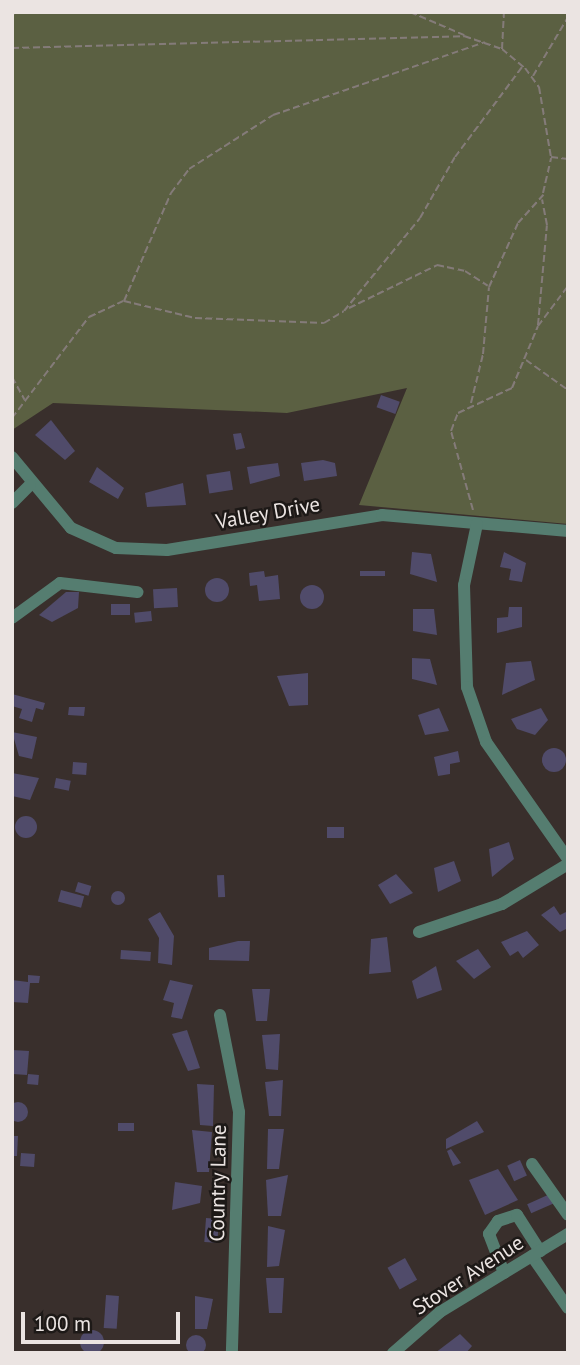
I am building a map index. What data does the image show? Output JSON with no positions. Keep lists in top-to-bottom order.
{
  "streets": {
    "street": ["Valley Drive", "Country Lane", "Stover Avenue"]
  },
  "scale_bar": "100 m"
}
